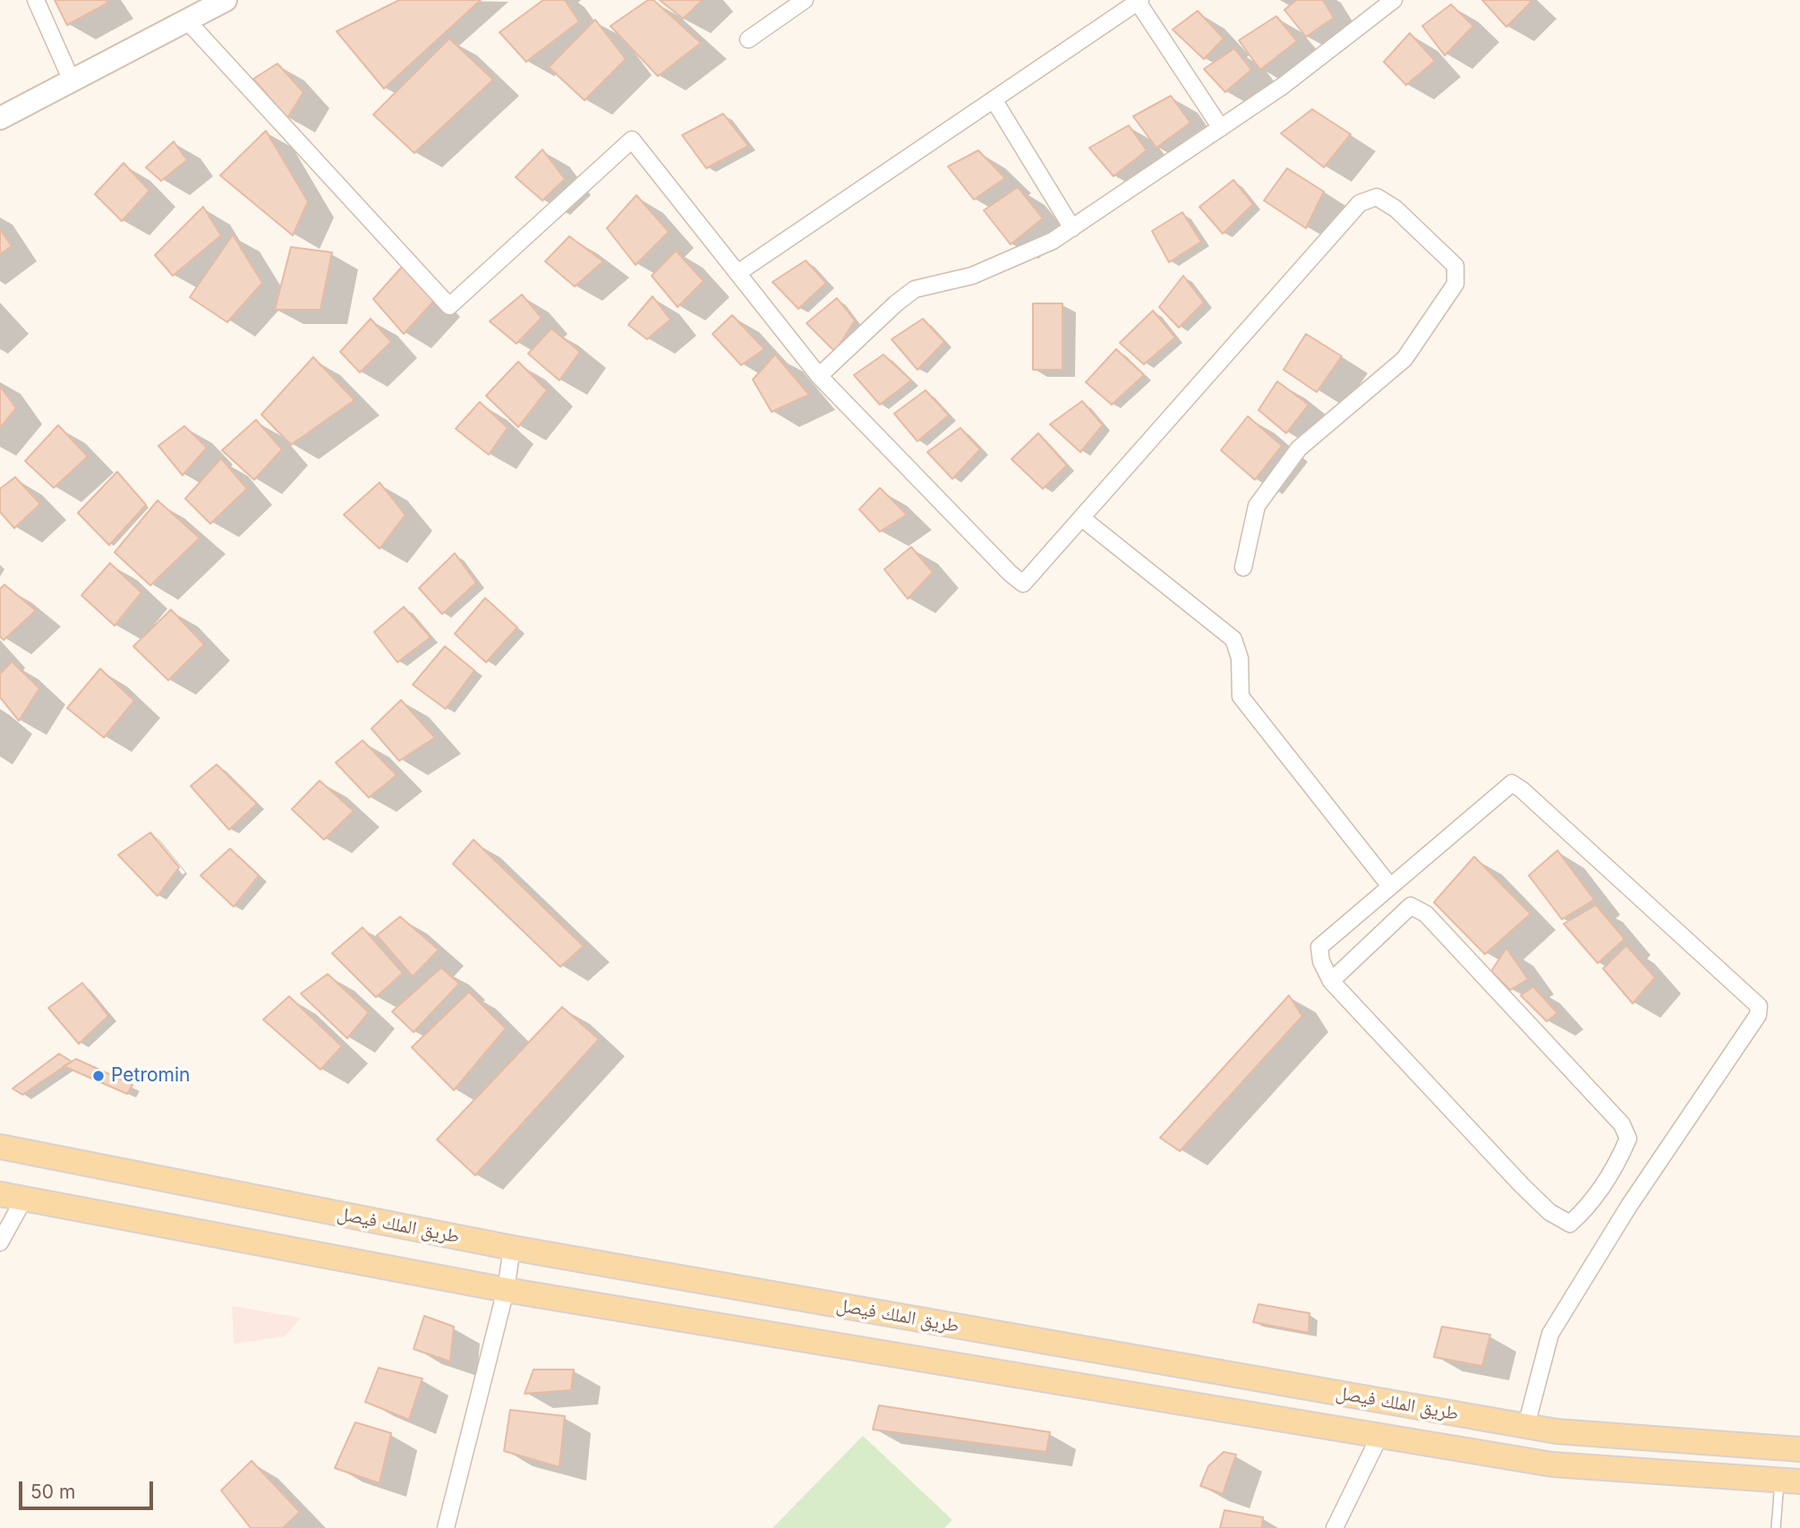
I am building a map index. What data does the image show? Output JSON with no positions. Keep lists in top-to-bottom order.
{
  "streets": {
    "main road": ["طريق الملك فيصل"]
  },
  "places": ["Petromin"],
  "scale_bar": "50 m"
}
